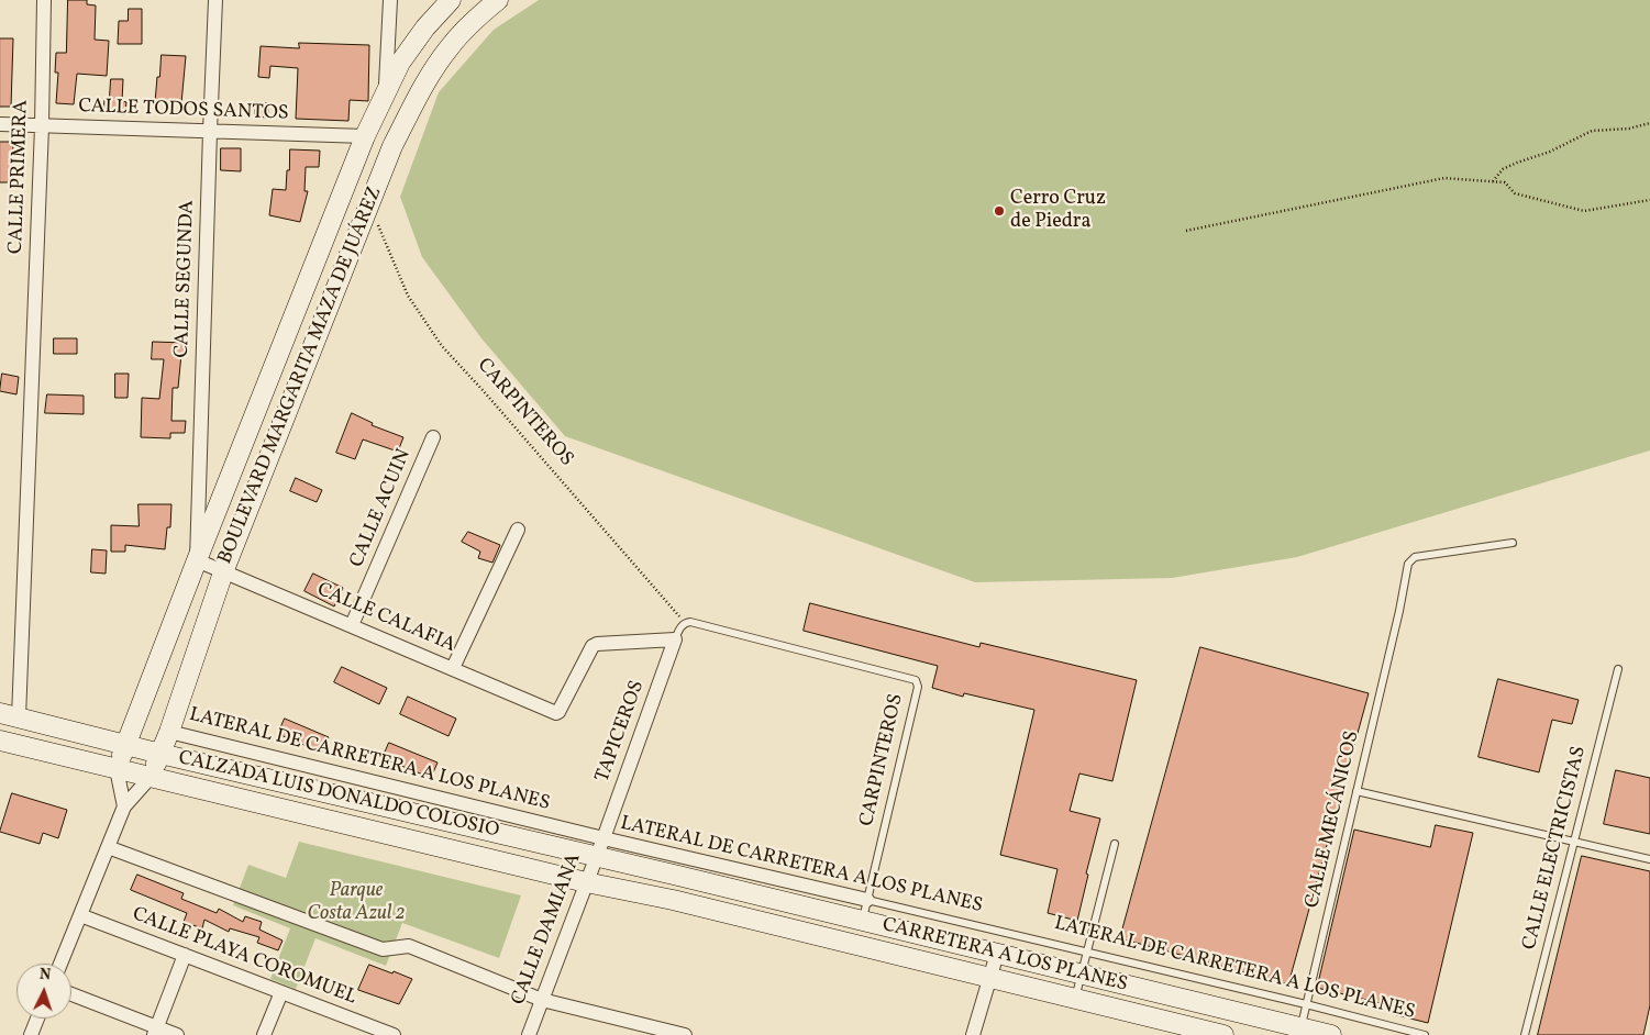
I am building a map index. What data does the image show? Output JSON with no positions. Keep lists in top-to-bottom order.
{
  "streets": {
    "main road": ["BOULEVARD MARGARITA MAZA DE JUÁREZ", "CALZADA LUIS DONALDO COLOSIO", "CARRETERA A LOS PLANES"],
    "street": [
      "CALLE TODOS SANTOS",
      "CALLE PRIMERA",
      "CALLE SEGUNDA",
      "CALLE ACUIN",
      "CALLE CALAFIA",
      "TAPICEROS",
      "LATERAL DE CARRETERA A LOS PLANES",
      "CALLE DAMIANA",
      "CALLE PLAYA COROMUEL"
    ],
    "lane": ["CARPINTEROS", "CALLE MECÁNICOS", "CALLE ELECTRICISTAS"]
  },
  "crossings": [
    ["CALLE TODOS SANTOS", "CALLE PRIMERA"],
    ["CALLE TODOS SANTOS", "CALLE SEGUNDA"],
    ["CALLE TODOS SANTOS", "BOULEVARD MARGARITA MAZA DE JUÁREZ"],
    ["CALLE PRIMERA", "CALZADA LUIS DONALDO COLOSIO"],
    ["CALLE SEGUNDA", "BOULEVARD MARGARITA MAZA DE JUÁREZ"],
    ["CALLE SEGUNDA", "CALLE CALAFIA"],
    ["BOULEVARD MARGARITA MAZA DE JUÁREZ", "CARPINTEROS"],
    ["BOULEVARD MARGARITA MAZA DE JUÁREZ", "CALLE CALAFIA"],
    ["BOULEVARD MARGARITA MAZA DE JUÁREZ", "LATERAL DE CARRETERA A LOS PLANES"],
    ["BOULEVARD MARGARITA MAZA DE JUÁREZ", "CALZADA LUIS DONALDO COLOSIO"],
    ["CARPINTEROS", "LATERAL DE CARRETERA A LOS PLANES"],
    ["CARPINTEROS", "CARRETERA A LOS PLANES"],
    ["CALLE ACUIN", "CALLE CALAFIA"],
    ["CALLE CALAFIA", "TAPICEROS"],
    ["TAPICEROS", "LATERAL DE CARRETERA A LOS PLANES"],
    ["TAPICEROS", "CALLE DAMIANA"],
    ["LATERAL DE CARRETERA A LOS PLANES", "CALLE MECÁNICOS"],
    ["LATERAL DE CARRETERA A LOS PLANES", "CALLE DAMIANA"],
    ["CALZADA LUIS DONALDO COLOSIO", "CALLE DAMIANA"],
    ["CALZADA LUIS DONALDO COLOSIO", "CARRETERA A LOS PLANES"],
    ["CALLE MECÁNICOS", "CARRETERA A LOS PLANES"]
  ],
  "parks": ["Parque Costa Azul 2"],
  "places": ["Cerro Cruz de Piedra"],
  "north": "top"
}
